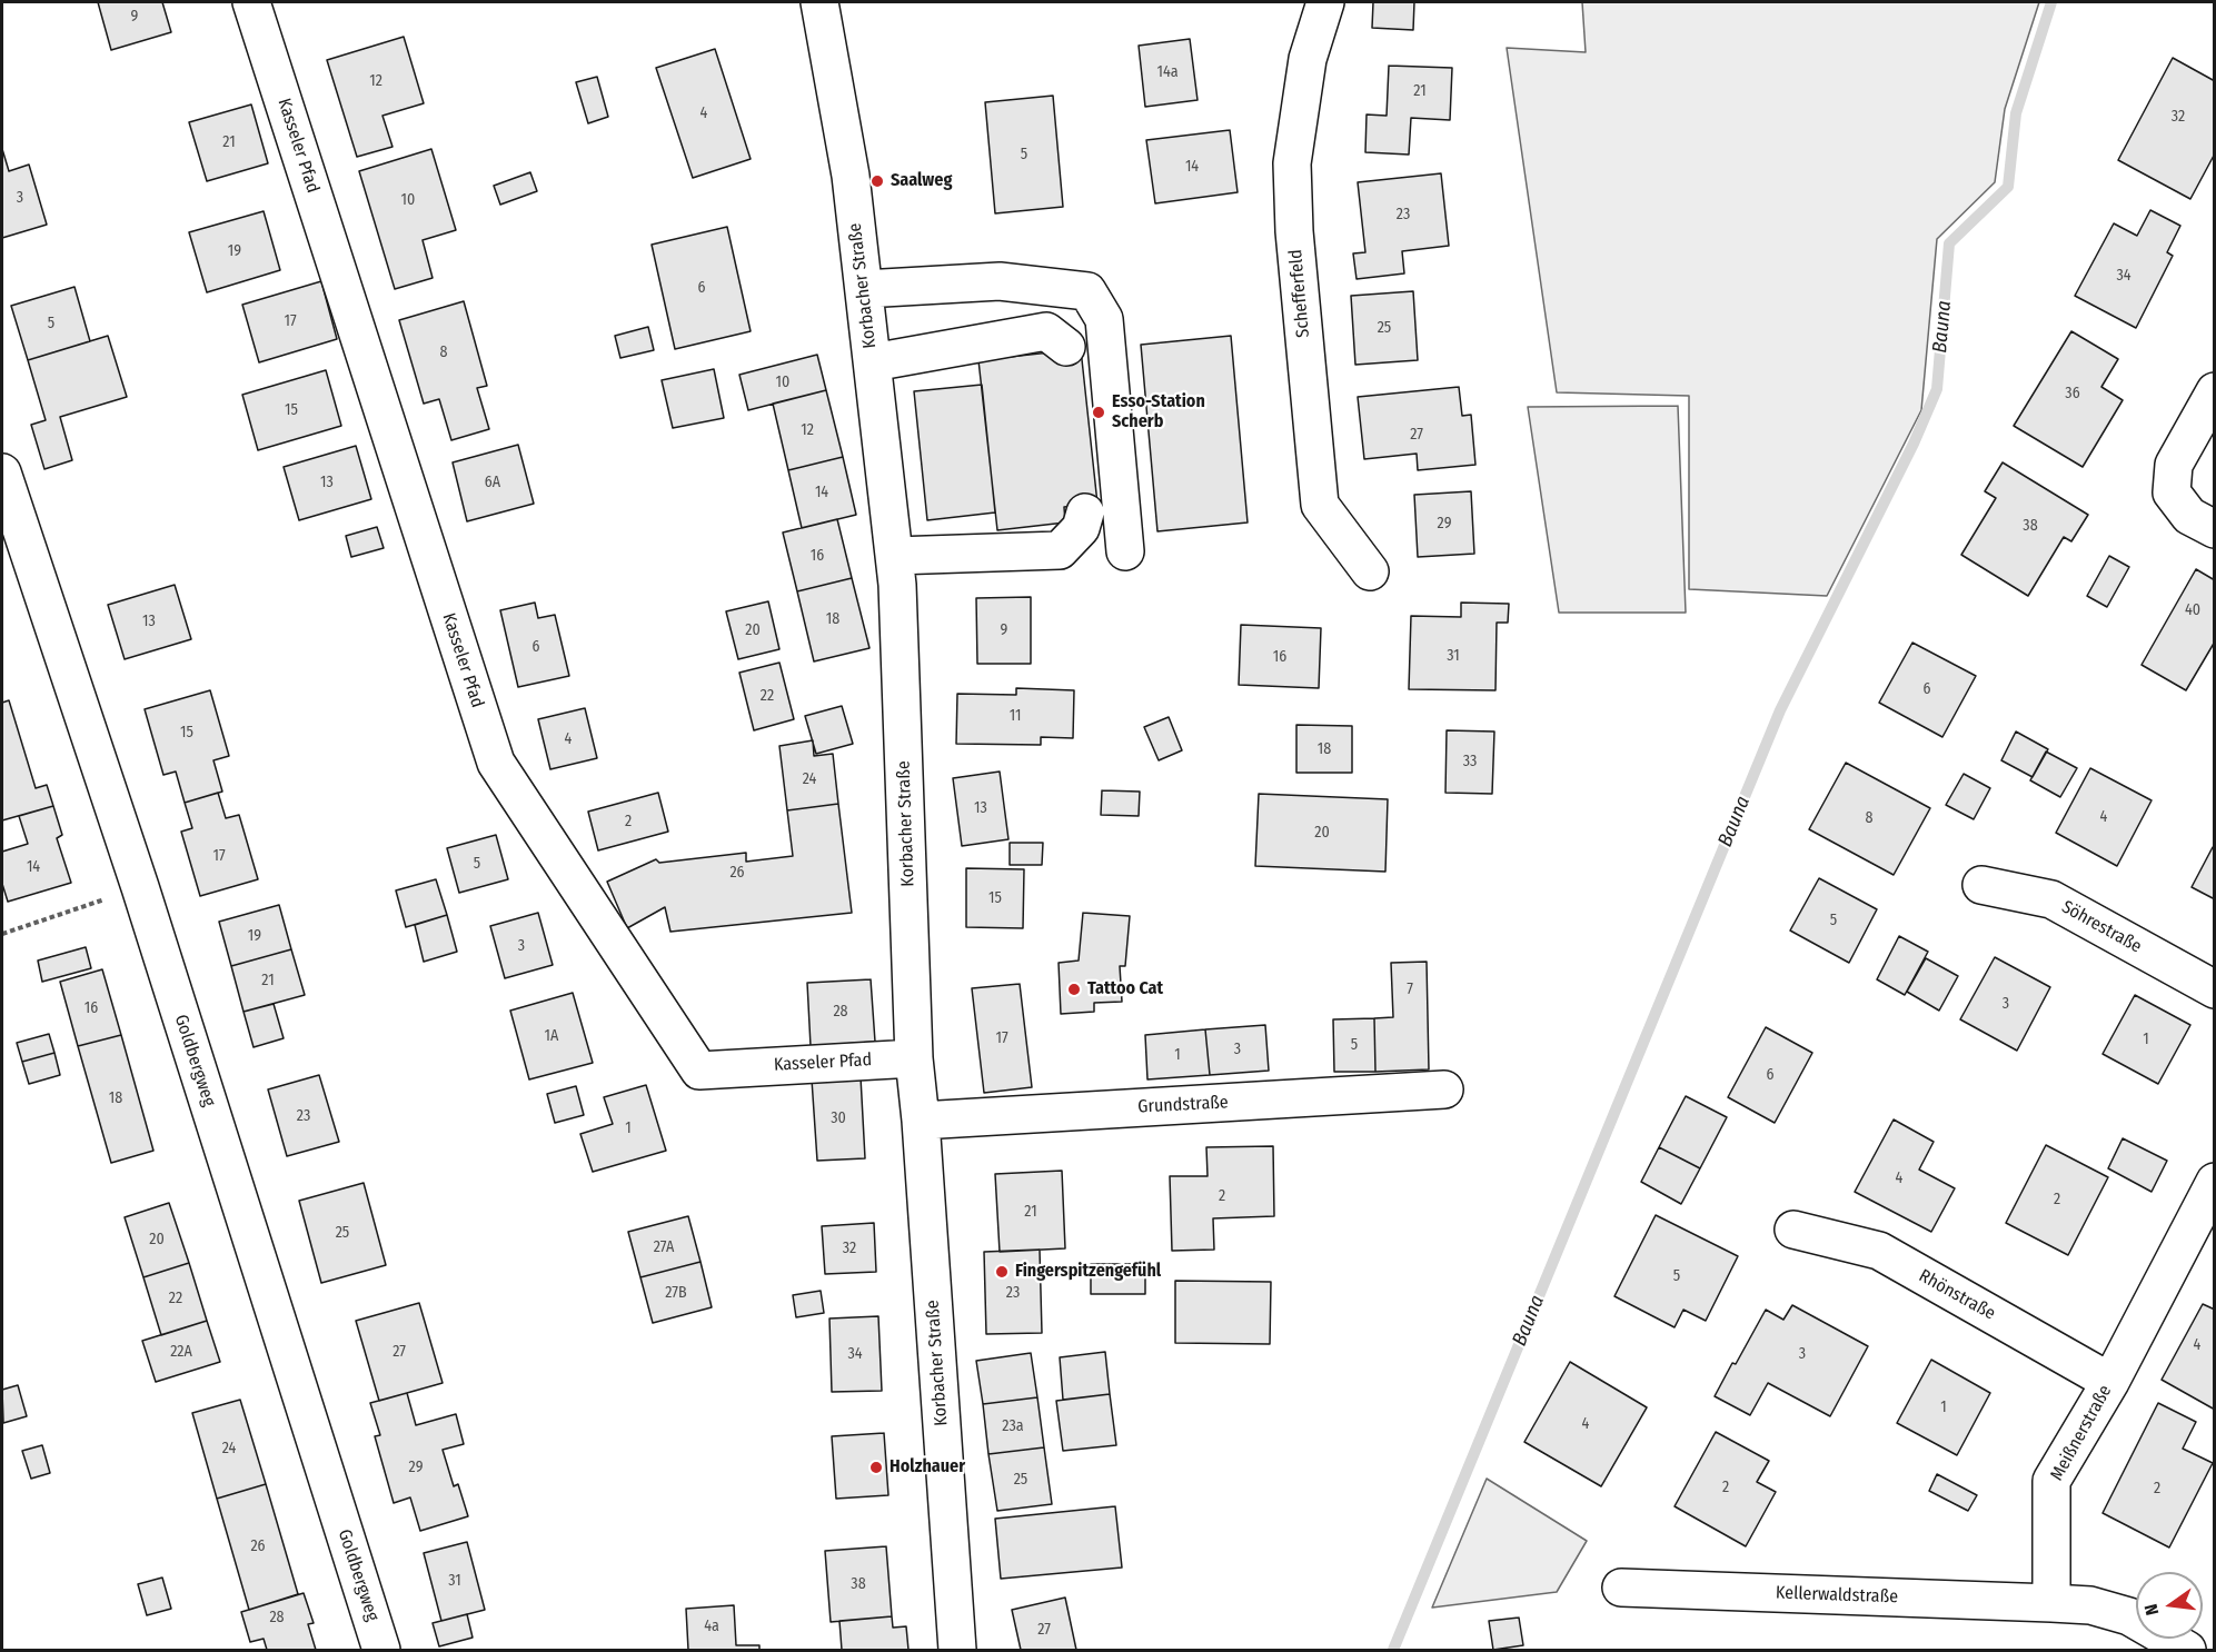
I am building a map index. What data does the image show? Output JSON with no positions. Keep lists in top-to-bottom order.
{
  "streets": {
    "street": [
      "Kasseler Pfad",
      "Korbacher Straße",
      "Schefferfeld",
      "Söhrestraße",
      "Goldbergweg",
      "Grundstraße",
      "Rhönstraße",
      "Meißnerstraße",
      "Kellerwaldstraße"
    ]
  },
  "crossings": [
    ["Kasseler Pfad", "Korbacher Straße"],
    ["Korbacher Straße", "Grundstraße"],
    ["Rhönstraße", "Meißnerstraße"],
    ["Meißnerstraße", "Kellerwaldstraße"]
  ],
  "water": ["Bauna"],
  "places": [
    "Saalweg",
    "Esso-Station Scherb",
    "Tattoo Cat",
    "Fingerspitzengefühl",
    "Holzhauer"
  ],
  "house_numbers": [
    "9",
    "14a",
    "12",
    "21",
    "4",
    "32",
    "21",
    "5",
    "14",
    "3",
    "10",
    "23",
    "19",
    "34",
    "6",
    "17",
    "5",
    "25",
    "8",
    "10",
    "36",
    "15",
    "12",
    "27",
    "13",
    "6A",
    "14",
    "29",
    "38",
    "16",
    "40",
    "18",
    "13",
    "20",
    "9",
    "6",
    "31",
    "16",
    "6",
    "22",
    "11",
    "15",
    "4",
    "18",
    "33",
    "24",
    "13",
    "4",
    "8",
    "2",
    "20",
    "17",
    "5",
    "14",
    "26",
    "15",
    "5",
    "19",
    "3",
    "21",
    "7",
    "3",
    "16",
    "28",
    "1A",
    "17",
    "1",
    "5",
    "3",
    "1",
    "6",
    "18",
    "23",
    "30",
    "1",
    "4",
    "2",
    "2",
    "21",
    "25",
    "20",
    "27A",
    "32",
    "5",
    "27B",
    "23",
    "22",
    "4",
    "22A",
    "27",
    "34",
    "3",
    "1",
    "4",
    "23a",
    "24",
    "29",
    "25",
    "2",
    "2",
    "26",
    "31",
    "38",
    "28",
    "4a",
    "27"
  ],
  "north": "left"
}
